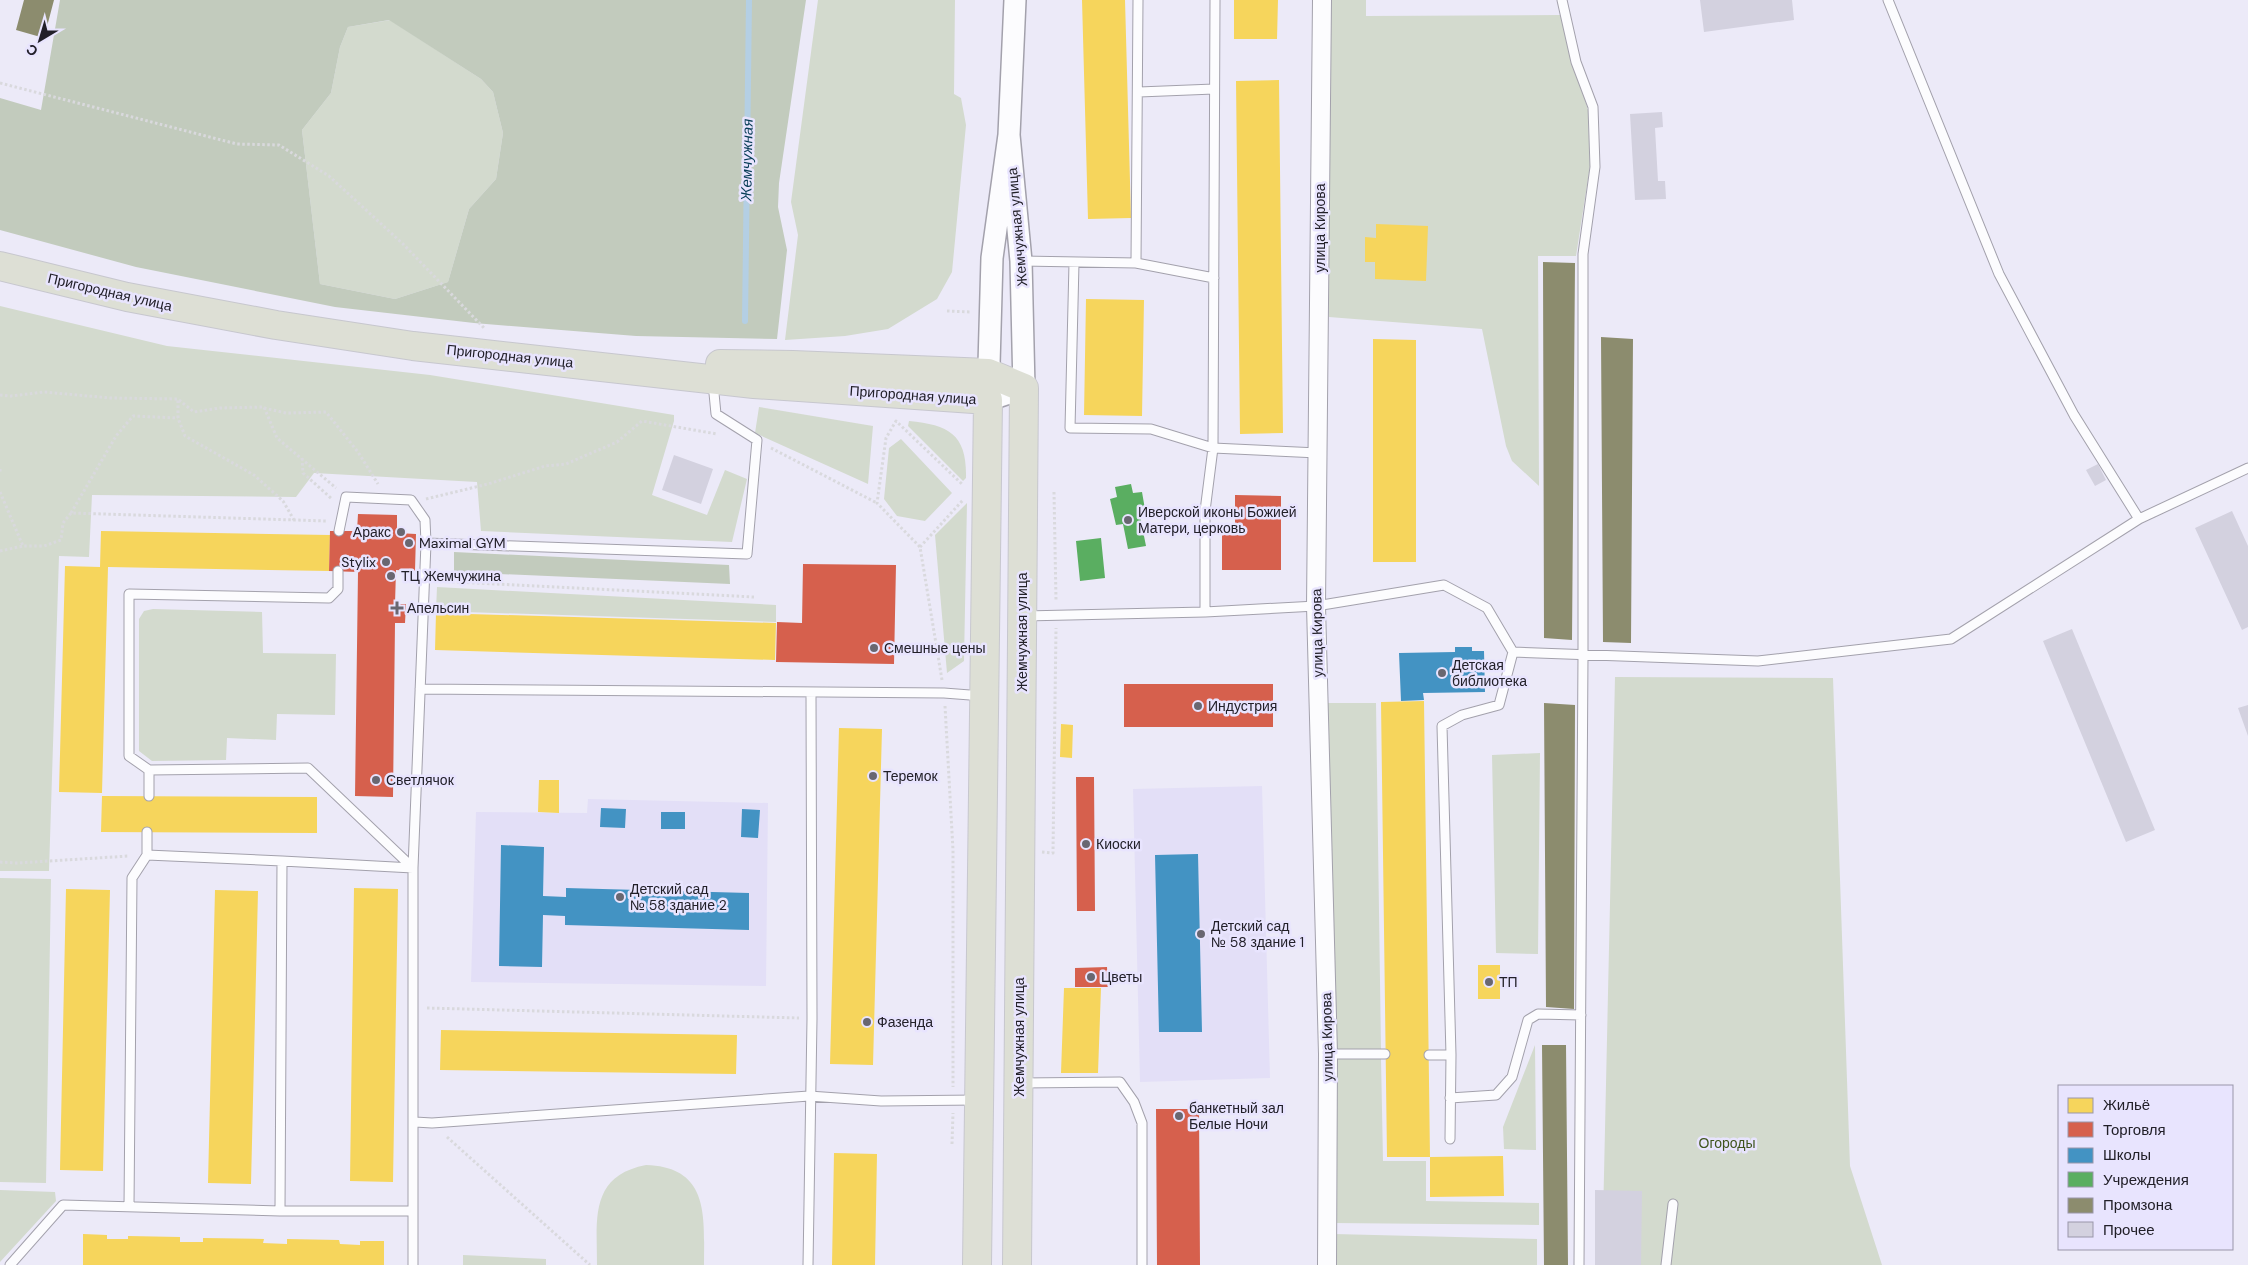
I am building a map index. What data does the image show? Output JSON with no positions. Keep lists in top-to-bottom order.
{
  "streets": {
    "main road": ["Жемчужная улица", "Пригородная улица"],
    "street": ["улица Кирова"]
  },
  "crossings": [
    ["Жемчужная улица", "Пригородная улица"]
  ],
  "water": ["Жемчужная"],
  "parks": ["Огороды"],
  "places": {
    "other": [
      "Иверской иконы Божией Матери, церковь",
      "Аракс",
      "Maximal GYM",
      "Stylix",
      "ТЦ Жемчужина",
      "Смешные цены",
      "Детская библиотека",
      "Индустрия",
      "Теремок",
      "Светлячок",
      "Киоски",
      "Детский сад № 58 здание 2",
      "Детский сад № 58 здание 1",
      "Цветы",
      "ТП",
      "Фазенда",
      "банкетный зал Белые Ночи"
    ],
    "health": ["Апельсин"]
  },
  "legend": [
    "Жильё",
    "Торговля",
    "Школы",
    "Учреждения",
    "Промзона",
    "Прочее"
  ],
  "north": "bottom left"
}
